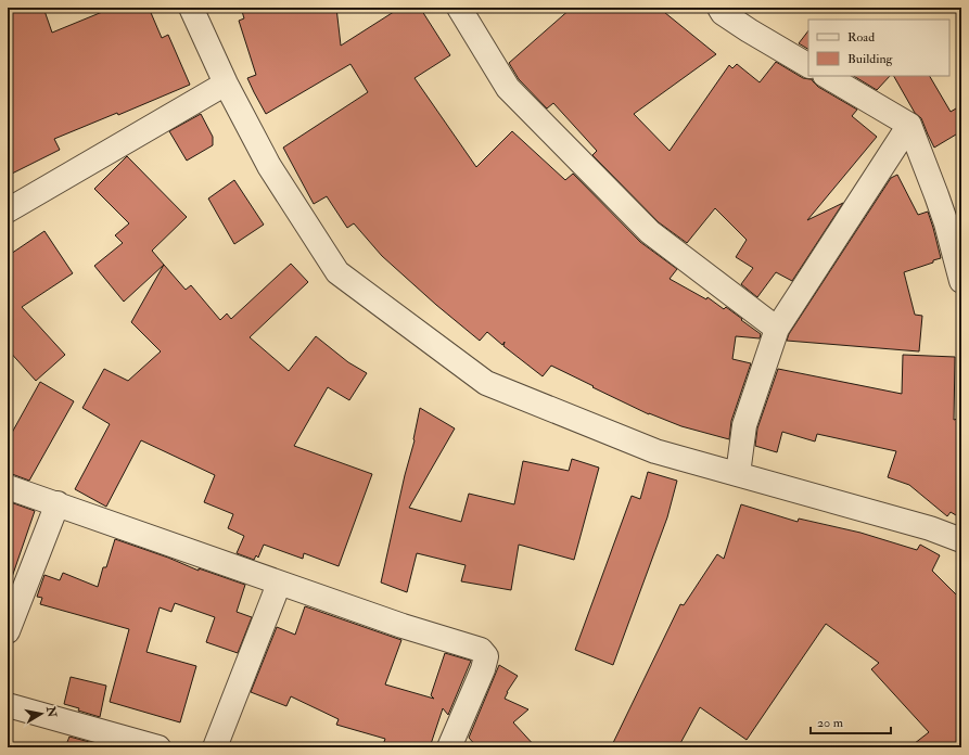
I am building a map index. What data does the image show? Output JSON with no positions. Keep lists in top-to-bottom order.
{
  "legend": ["Road", "Building"],
  "scale_bar": "20 m",
  "north": "right"
}
